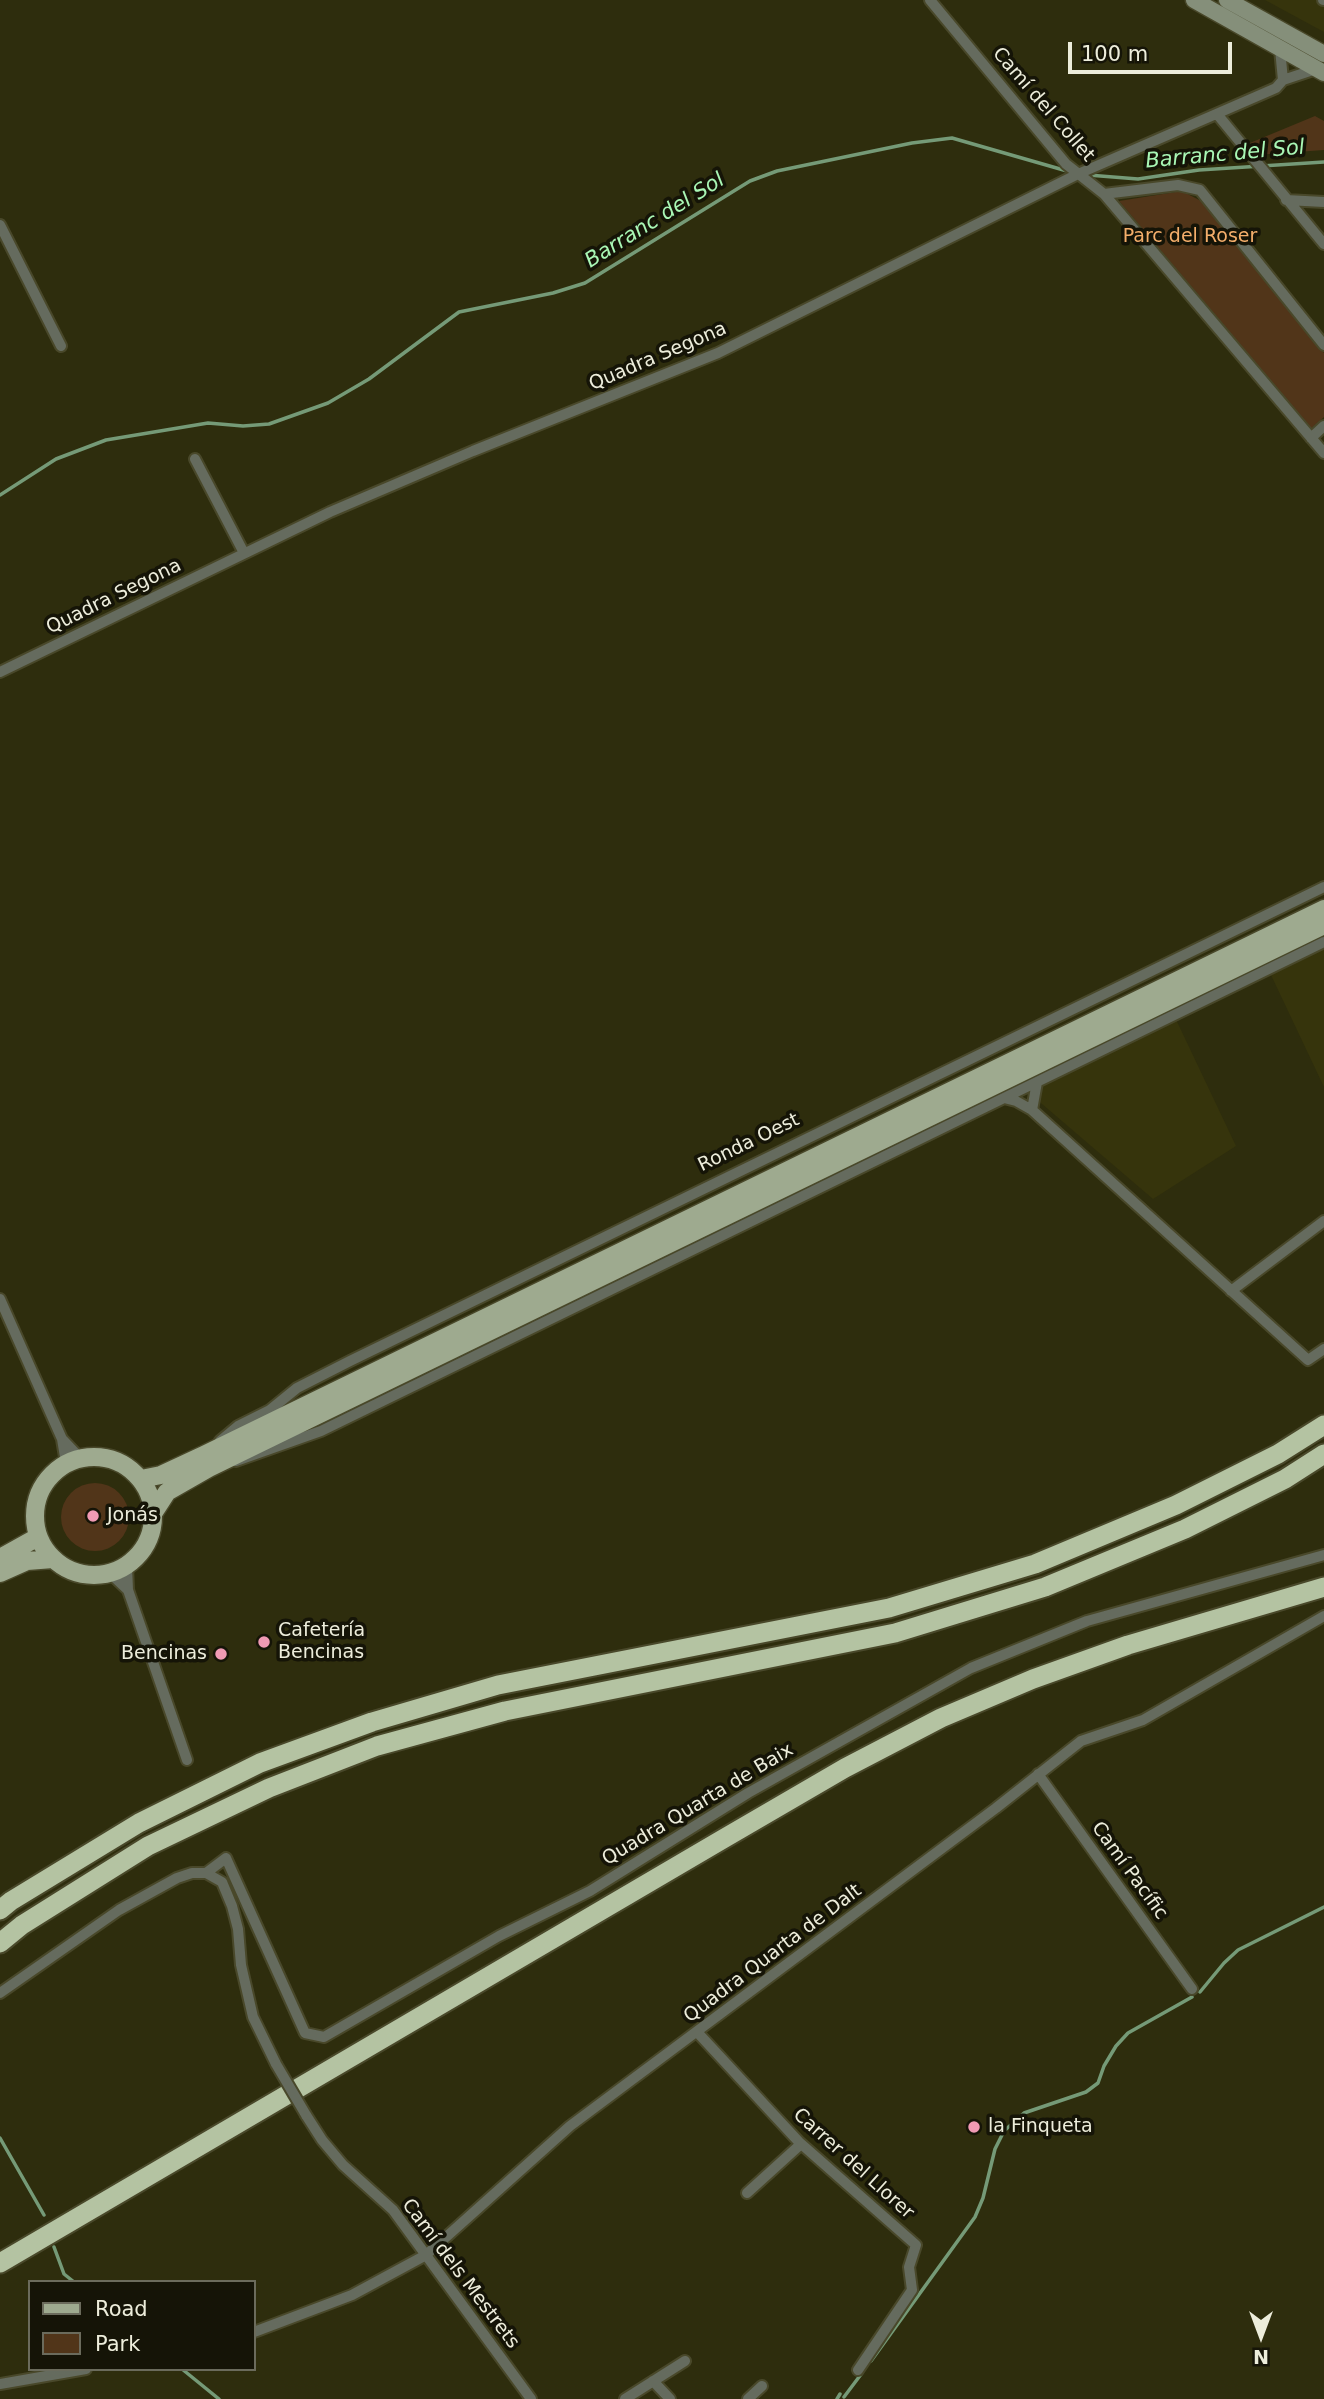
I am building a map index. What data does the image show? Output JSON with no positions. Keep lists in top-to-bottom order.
{
  "streets": {
    "main road": ["Ronda Oest"],
    "street": [
      "Camí del Collet",
      "Quadra Segona",
      "Quadra Quarta de Baix",
      "Camí Pacífic",
      "Quadra Quarta de Dalt",
      "Carrer del Llorer",
      "Camí dels Mestrets"
    ]
  },
  "crossings": [
    ["Camí del Collet", "Quadra Segona"],
    ["Quadra Quarta de Baix", "Camí dels Mestrets"],
    ["Camí Pacífic", "Quadra Quarta de Dalt"],
    ["Quadra Quarta de Dalt", "Carrer del Llorer"],
    ["Quadra Quarta de Dalt", "Camí dels Mestrets"]
  ],
  "water": ["Barranc del Sol"],
  "parks": ["Parc del Roser"],
  "places": [
    "Jonás",
    "Cafetería Bencinas",
    "Bencinas",
    "la Finqueta"
  ],
  "legend": ["Road", "Park"],
  "scale_bar": "100 m",
  "north": "bottom"
}
